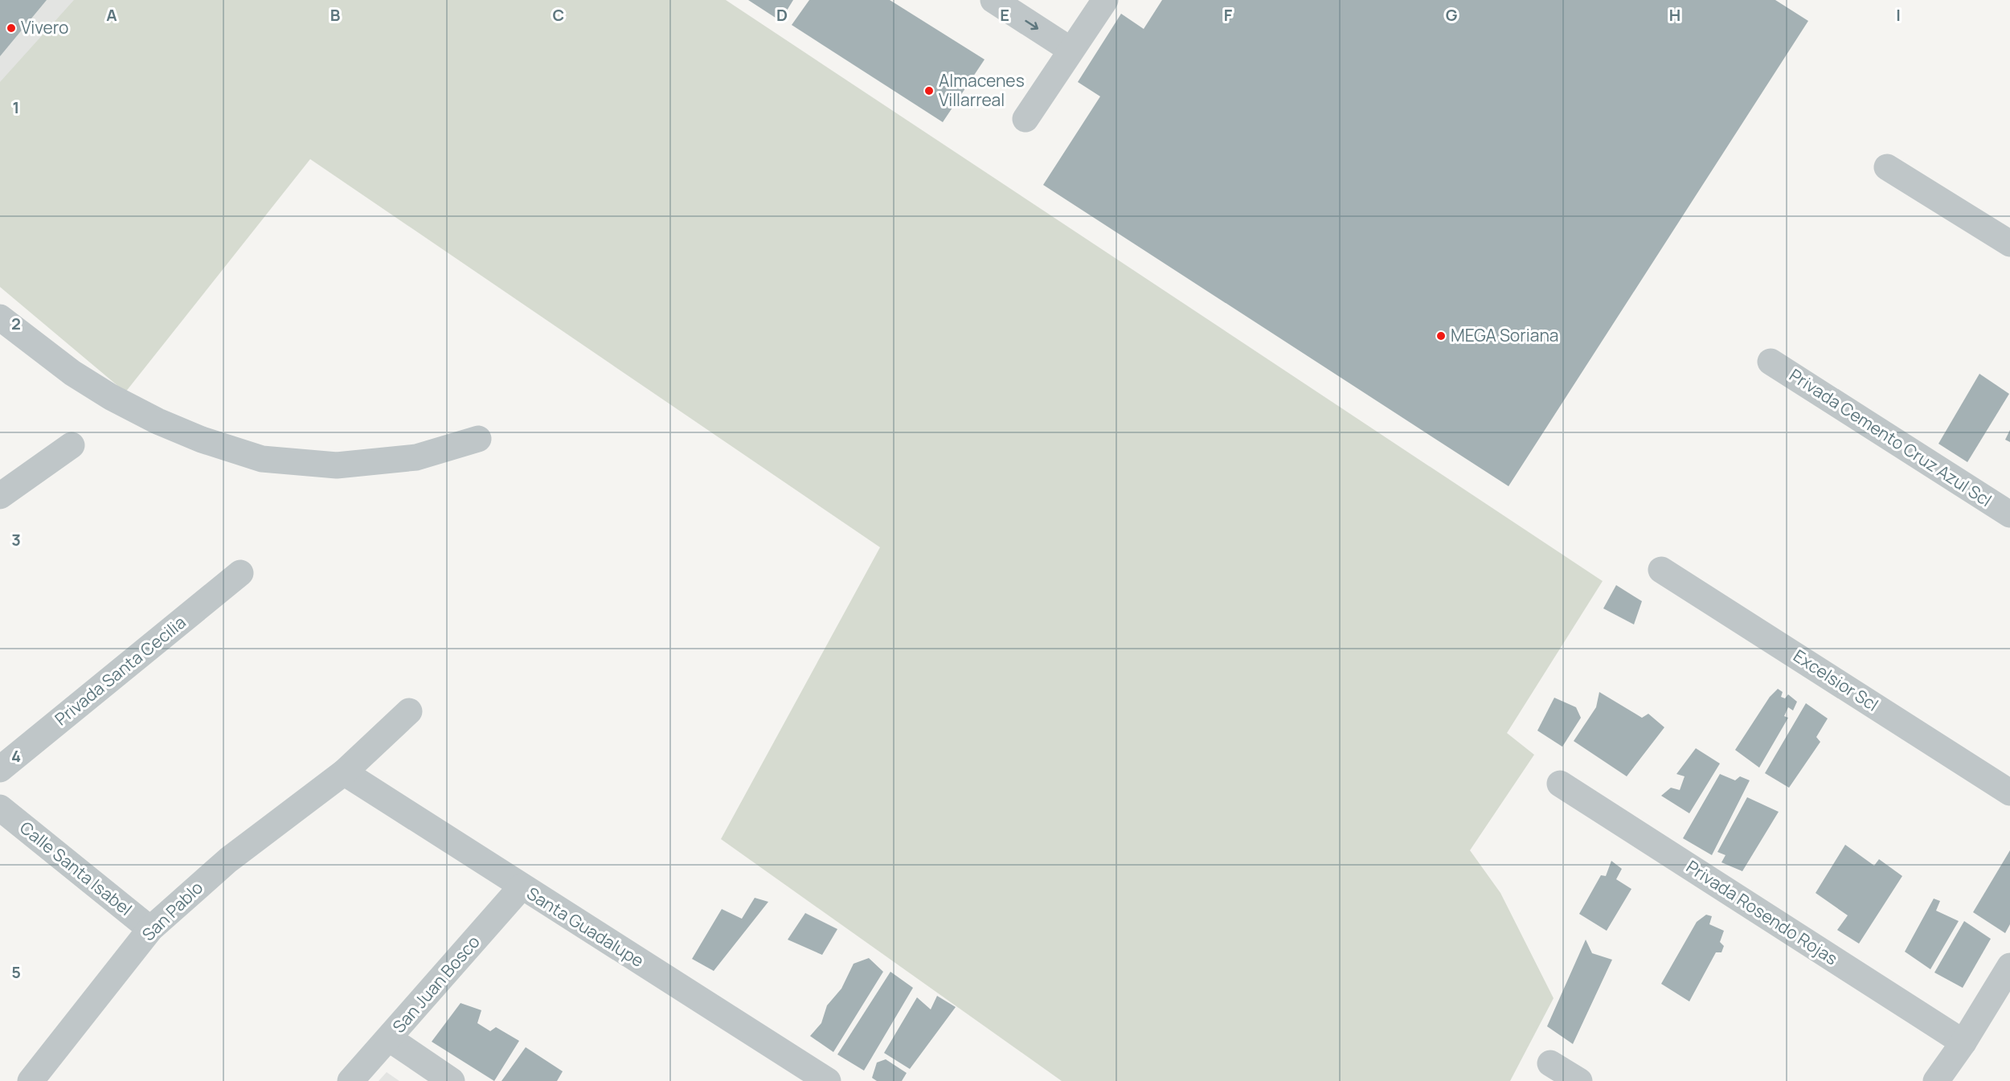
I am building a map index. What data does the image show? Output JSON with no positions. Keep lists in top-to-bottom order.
{
  "streets": {
    "street": [
      "Privada Cemento Cruz Azul Scl",
      "Privada Santa Cecilia",
      "Excelsior Scl",
      "Calle Santa Isabel",
      "San Pablo",
      "Privada Rosendo Rojas",
      "Santa Guadalupe",
      "San Juan Bosco"
    ]
  },
  "crossings": [
    ["Calle Santa Isabel", "San Pablo"],
    ["San Pablo", "Santa Guadalupe"],
    ["Santa Guadalupe", "San Juan Bosco"]
  ],
  "places": ["Vivero", "Almacenes Villarreal", "MEGA Soriana"],
  "grid": {
    "columns": [
      "A",
      "B",
      "C",
      "D",
      "E",
      "F",
      "G",
      "H",
      "I"
    ],
    "rows": [
      "1",
      "2",
      "3",
      "4",
      "5"
    ]
  }
}
